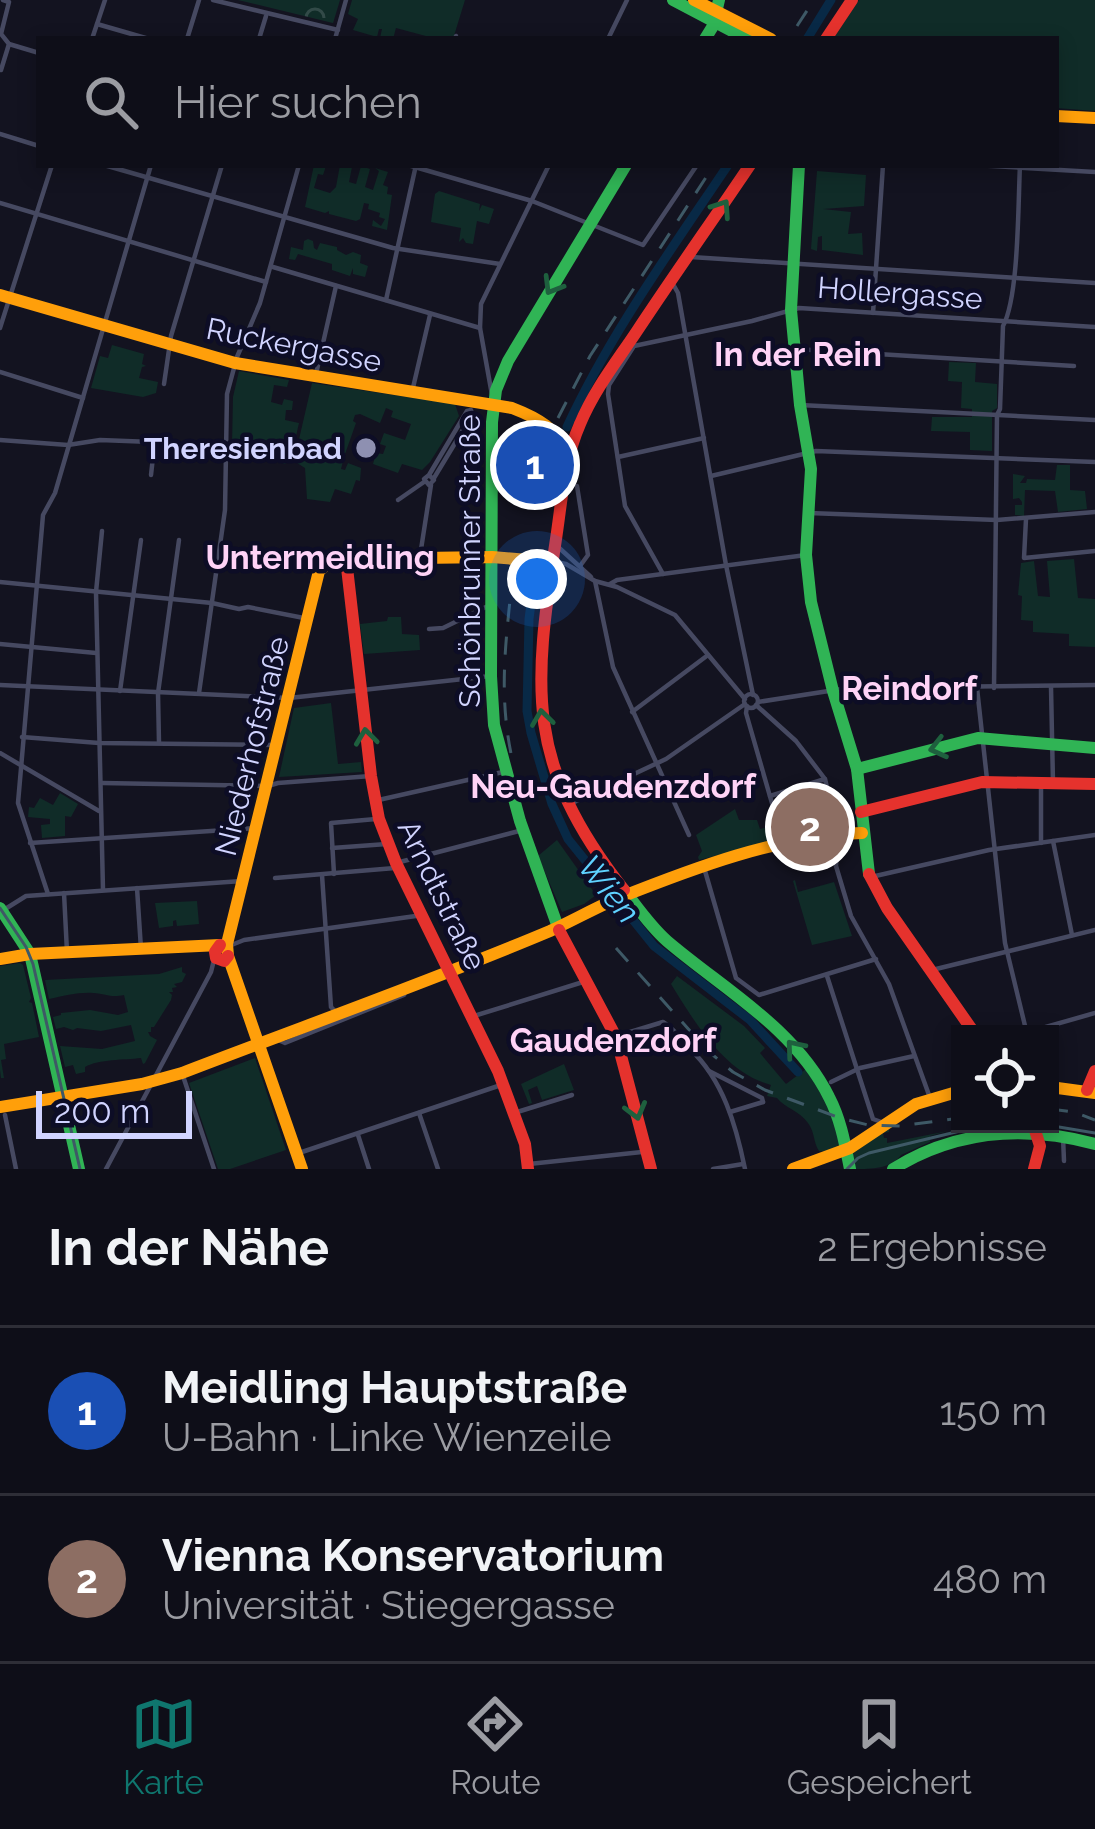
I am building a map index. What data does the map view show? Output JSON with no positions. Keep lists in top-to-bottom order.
{
  "streets": {
    "street": [
      "Hollergasse",
      "Ruckergasse",
      "Schönbrunner Straße",
      "Niederhofstraße",
      "Arndtstraße"
    ]
  },
  "crossings": [
    ["Ruckergasse", "Schönbrunner Straße"],
    ["Niederhofstraße", "Arndtstraße"]
  ],
  "districts": [
    "In der Rein",
    "Untermeidling",
    "Reindorf",
    "Neu-Gaudenzdorf",
    "Gaudenzdorf"
  ],
  "water": ["Wien"],
  "places": ["Theresienbad"],
  "scale_bar": "200 m",
  "page": {
    "search": "Hier suchen",
    "pins": ["1", "2"],
    "scale": "200 m",
    "heading": ["In der Nähe", "2 Ergebnisse"],
    "list": [
      {
        "mark": "1",
        "name": "Meidling Hauptstraße",
        "note": "U-Bahn · Linke Wienzeile",
        "value": "150 m"
      },
      {
        "mark": "2",
        "name": "Vienna Konservatorium",
        "note": "Universität · Stiegergasse",
        "value": "480 m"
      }
    ],
    "nav": ["Karte", "Route", "Gespeichert"]
  }
}
